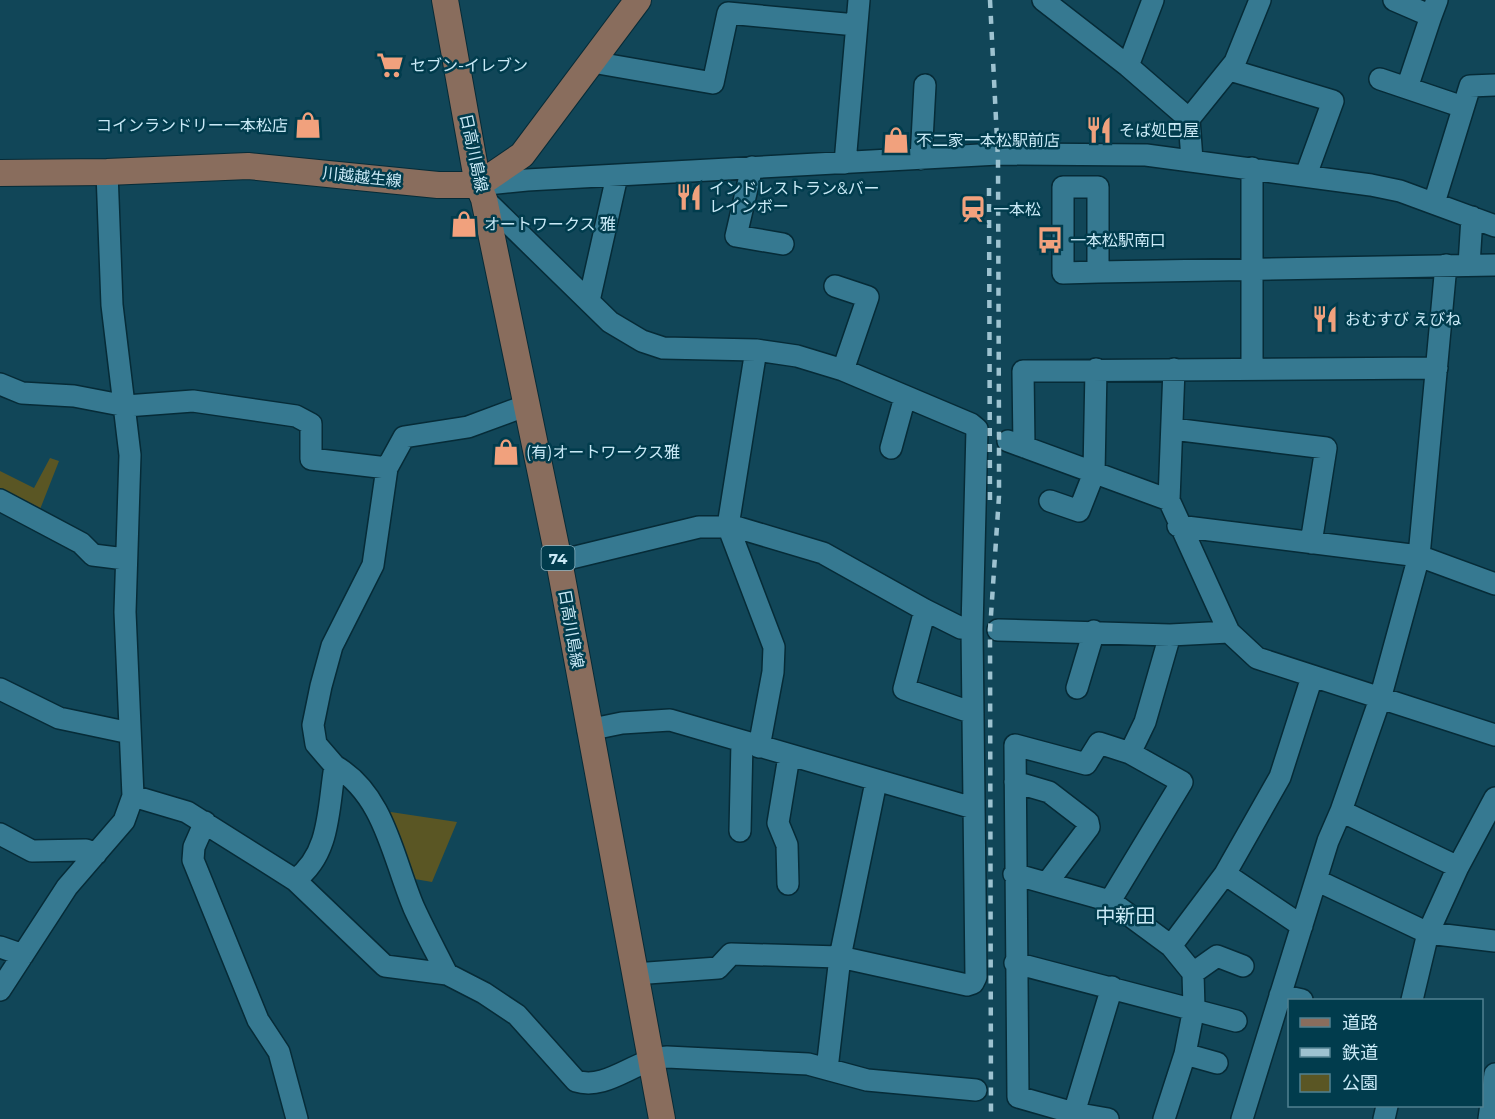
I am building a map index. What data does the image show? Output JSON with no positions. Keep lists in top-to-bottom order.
{
  "streets": {
    "main road": ["日高川島線", "川越越生線", "74"]
  },
  "crossings": [
    ["日高川島線", "川越越生線"]
  ],
  "districts": ["中新田"],
  "places": {
    "supermarket": ["セブン-イレブン"],
    "shop": [
      "コインランドリー一本松店",
      "不二家一本松駅前店",
      "オートワークス 雅",
      "(有)オートワークス雅"
    ],
    "restaurant": ["そば処巴屋", "インドレストラン&バー レインボー", "おむすび えびね"],
    "station": ["一本松"],
    "bus stop": ["一本松駅南口"]
  },
  "legend": ["道路", "鉄道", "公園"]
}
